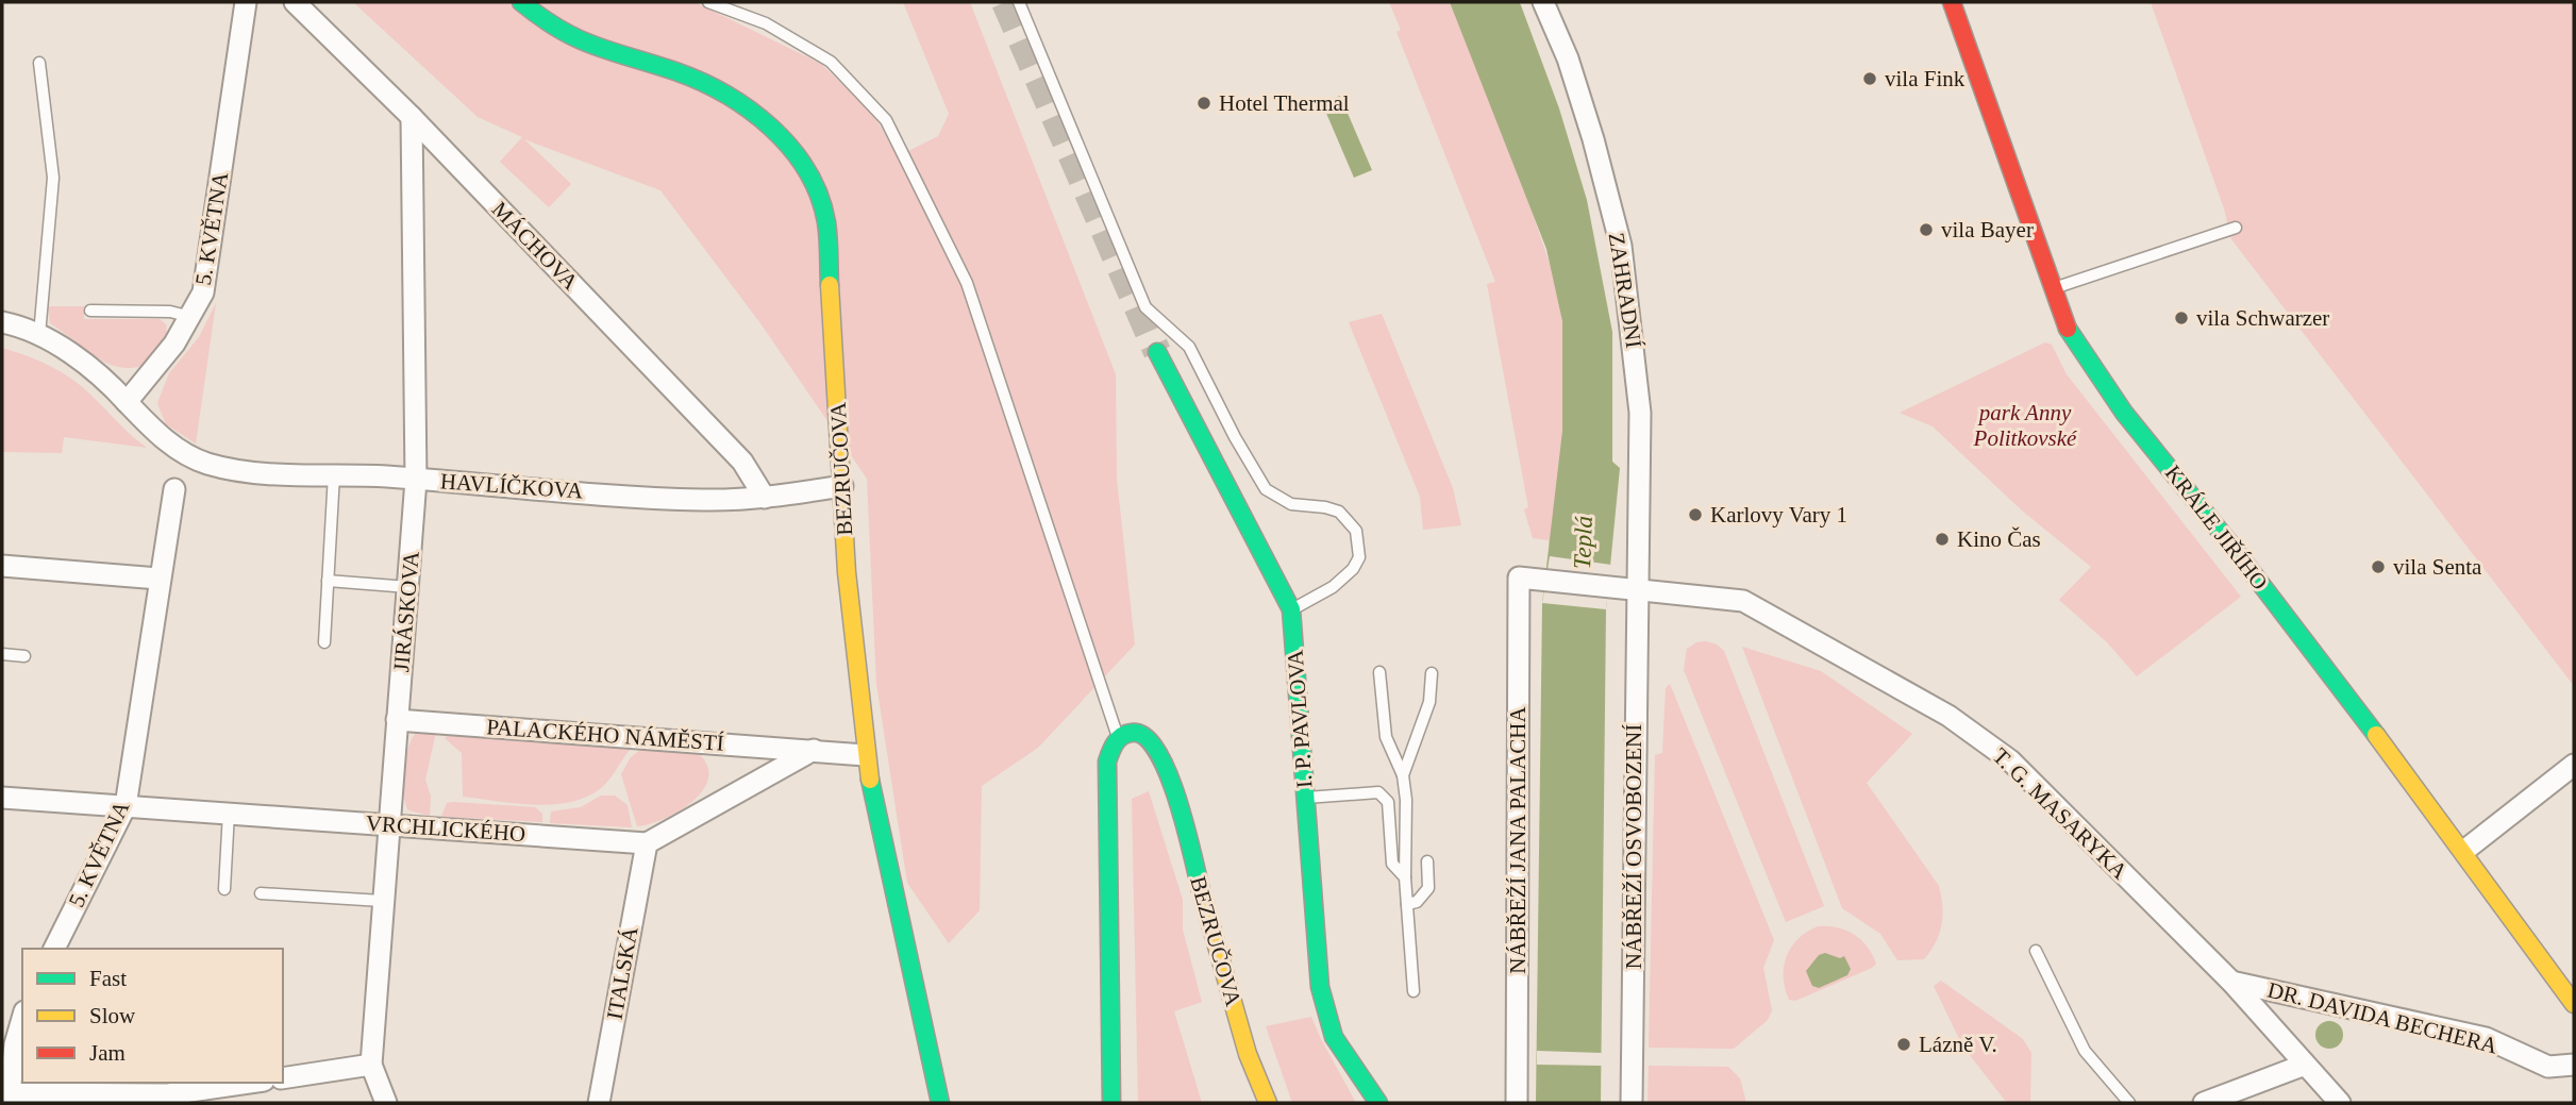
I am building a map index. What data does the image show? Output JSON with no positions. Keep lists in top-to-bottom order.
{
  "streets": {
    "street": [
      "5. KVĚTNA",
      "MÁCHOVA",
      "ZAHRADNÍ",
      "BEZRUČOVA",
      "HAVLÍČKOVA",
      "KRÁLE JIŘÍHO",
      "JIRÁSKOVA",
      "I. P. PAVLOVA",
      "PALACKÉHO NÁMĚSTÍ",
      "T. G. MASARYKA",
      "VRCHLICKÉHO",
      "NÁBŘEŽÍ JANA PALACHA",
      "NÁBŘEŽÍ OSVOBOZENÍ",
      "ITALSKÁ",
      "DR. DAVIDA BECHERA"
    ]
  },
  "crossings": [
    ["5. KVĚTNA", "HAVLÍČKOVA"],
    ["5. KVĚTNA", "VRCHLICKÉHO"],
    ["MÁCHOVA", "HAVLÍČKOVA"],
    ["MÁCHOVA", "JIRÁSKOVA"],
    ["ZAHRADNÍ", "T. G. MASARYKA"],
    ["ZAHRADNÍ", "NÁBŘEŽÍ OSVOBOZENÍ"],
    ["BEZRUČOVA", "HAVLÍČKOVA"],
    ["HAVLÍČKOVA", "JIRÁSKOVA"],
    ["JIRÁSKOVA", "PALACKÉHO NÁMĚSTÍ"],
    ["JIRÁSKOVA", "VRCHLICKÉHO"],
    ["T. G. MASARYKA", "NÁBŘEŽÍ JANA PALACHA"],
    ["T. G. MASARYKA", "NÁBŘEŽÍ OSVOBOZENÍ"],
    ["T. G. MASARYKA", "DR. DAVIDA BECHERA"],
    ["VRCHLICKÉHO", "ITALSKÁ"]
  ],
  "water": ["Teplá"],
  "parks": ["park Anny Politkovské"],
  "places": [
    "vila Fink",
    "Hotel Thermal",
    "vila Bayer",
    "vila Schwarzer",
    "Karlovy Vary 1",
    "Kino Čas",
    "vila Senta",
    "Lázně V."
  ],
  "legend": ["Fast", "Slow", "Jam"]
}
